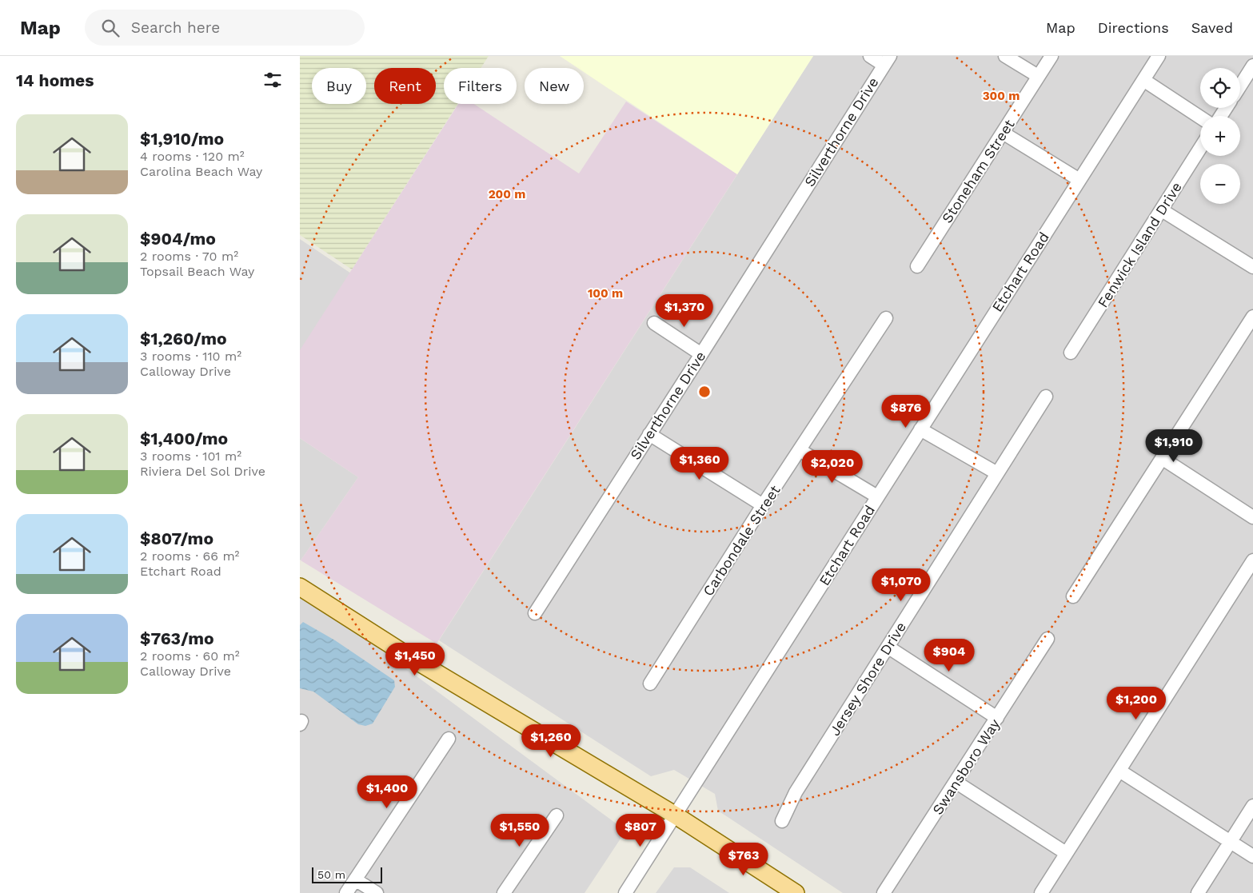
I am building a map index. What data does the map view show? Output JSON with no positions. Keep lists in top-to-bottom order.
{
  "streets": {
    "street": [
      "Silverthorne Drive",
      "Stoneham Street",
      "Fenwick Island Drive",
      "Etchart Road",
      "Carbondale Street",
      "Jersey Shore Drive",
      "Swansboro Way"
    ]
  },
  "scale_bar": "50 m",
  "page": {
    "header": "Map",
    "search": "Search here",
    "nav": ["Map", "Directions", "Saved"],
    "heading": "14 homes",
    "map_buttons": ["+", "−"],
    "chip": [
      "Buy",
      "Rent",
      "Filters",
      "New"
    ],
    "list": [
      {
        "name": "$1,910/mo",
        "note": "4 rooms · 120 m² · Carolina Beach Way"
      },
      {
        "name": "$904/mo",
        "note": "2 rooms · 70 m² · Topsail Beach Way"
      },
      {
        "name": "$1,260/mo",
        "note": "3 rooms · 110 m² · Calloway Drive"
      },
      {
        "name": "$1,400/mo",
        "note": "3 rooms · 101 m² · Riviera Del Sol Drive"
      },
      {
        "name": "$807/mo",
        "note": "2 rooms · 66 m² · Etchart Road"
      },
      {
        "name": "$763/mo",
        "note": "2 rooms · 60 m² · Calloway Drive"
      }
    ],
    "price": [
      "$1,370",
      "$876",
      "$1,910",
      "$1,360",
      "$2,020",
      "$1,070",
      "$904",
      "$1,450",
      "$1,200",
      "$1,260",
      "$1,400",
      "$1,550",
      "$807",
      "$763"
    ],
    "scale": "50 m"
  },
  "rings": ["300 m", "200 m", "100 m"]
}
